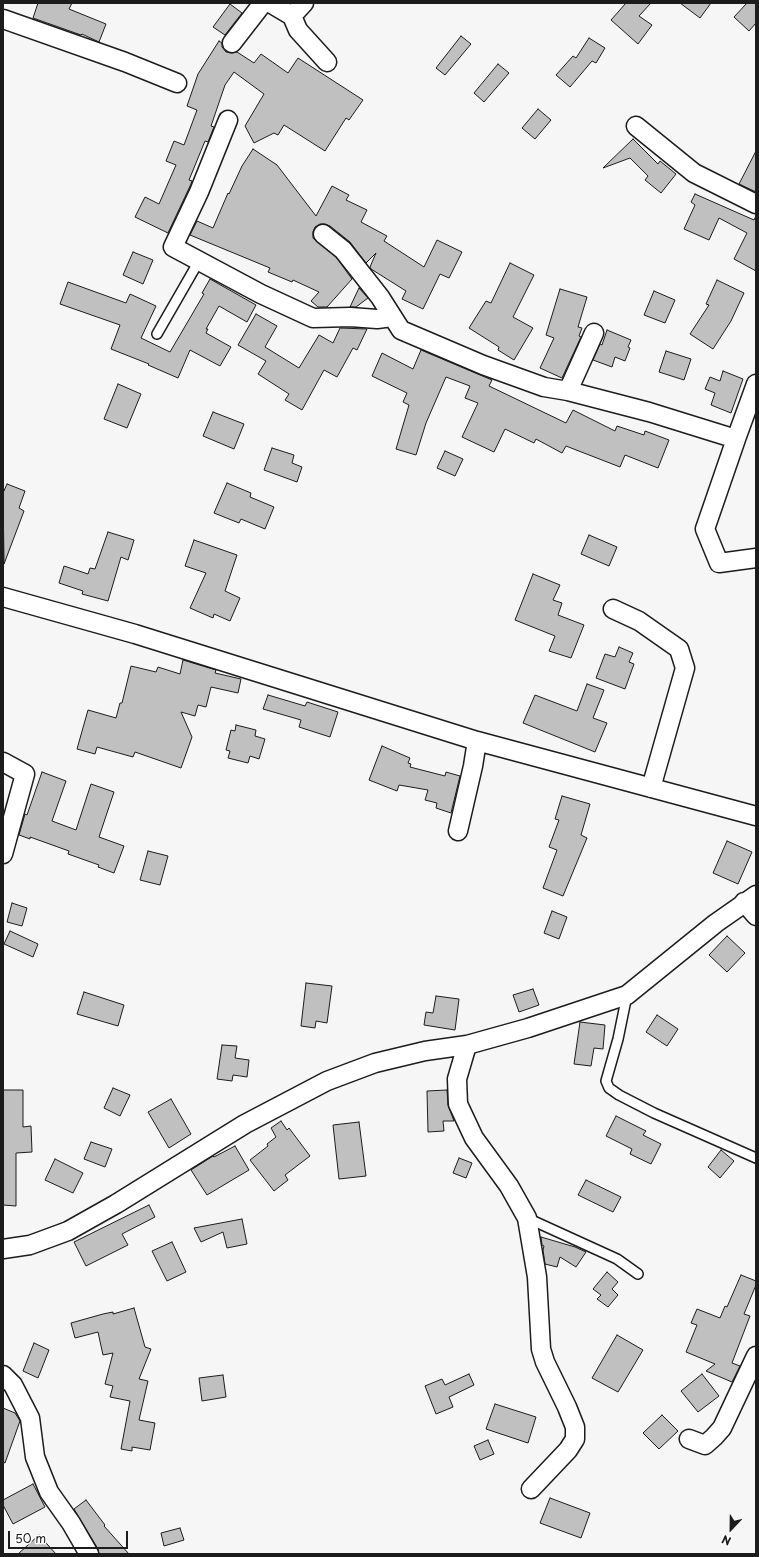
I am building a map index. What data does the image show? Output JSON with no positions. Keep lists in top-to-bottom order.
{
  "scale_bar": "50 m",
  "north": "bottom"
}
